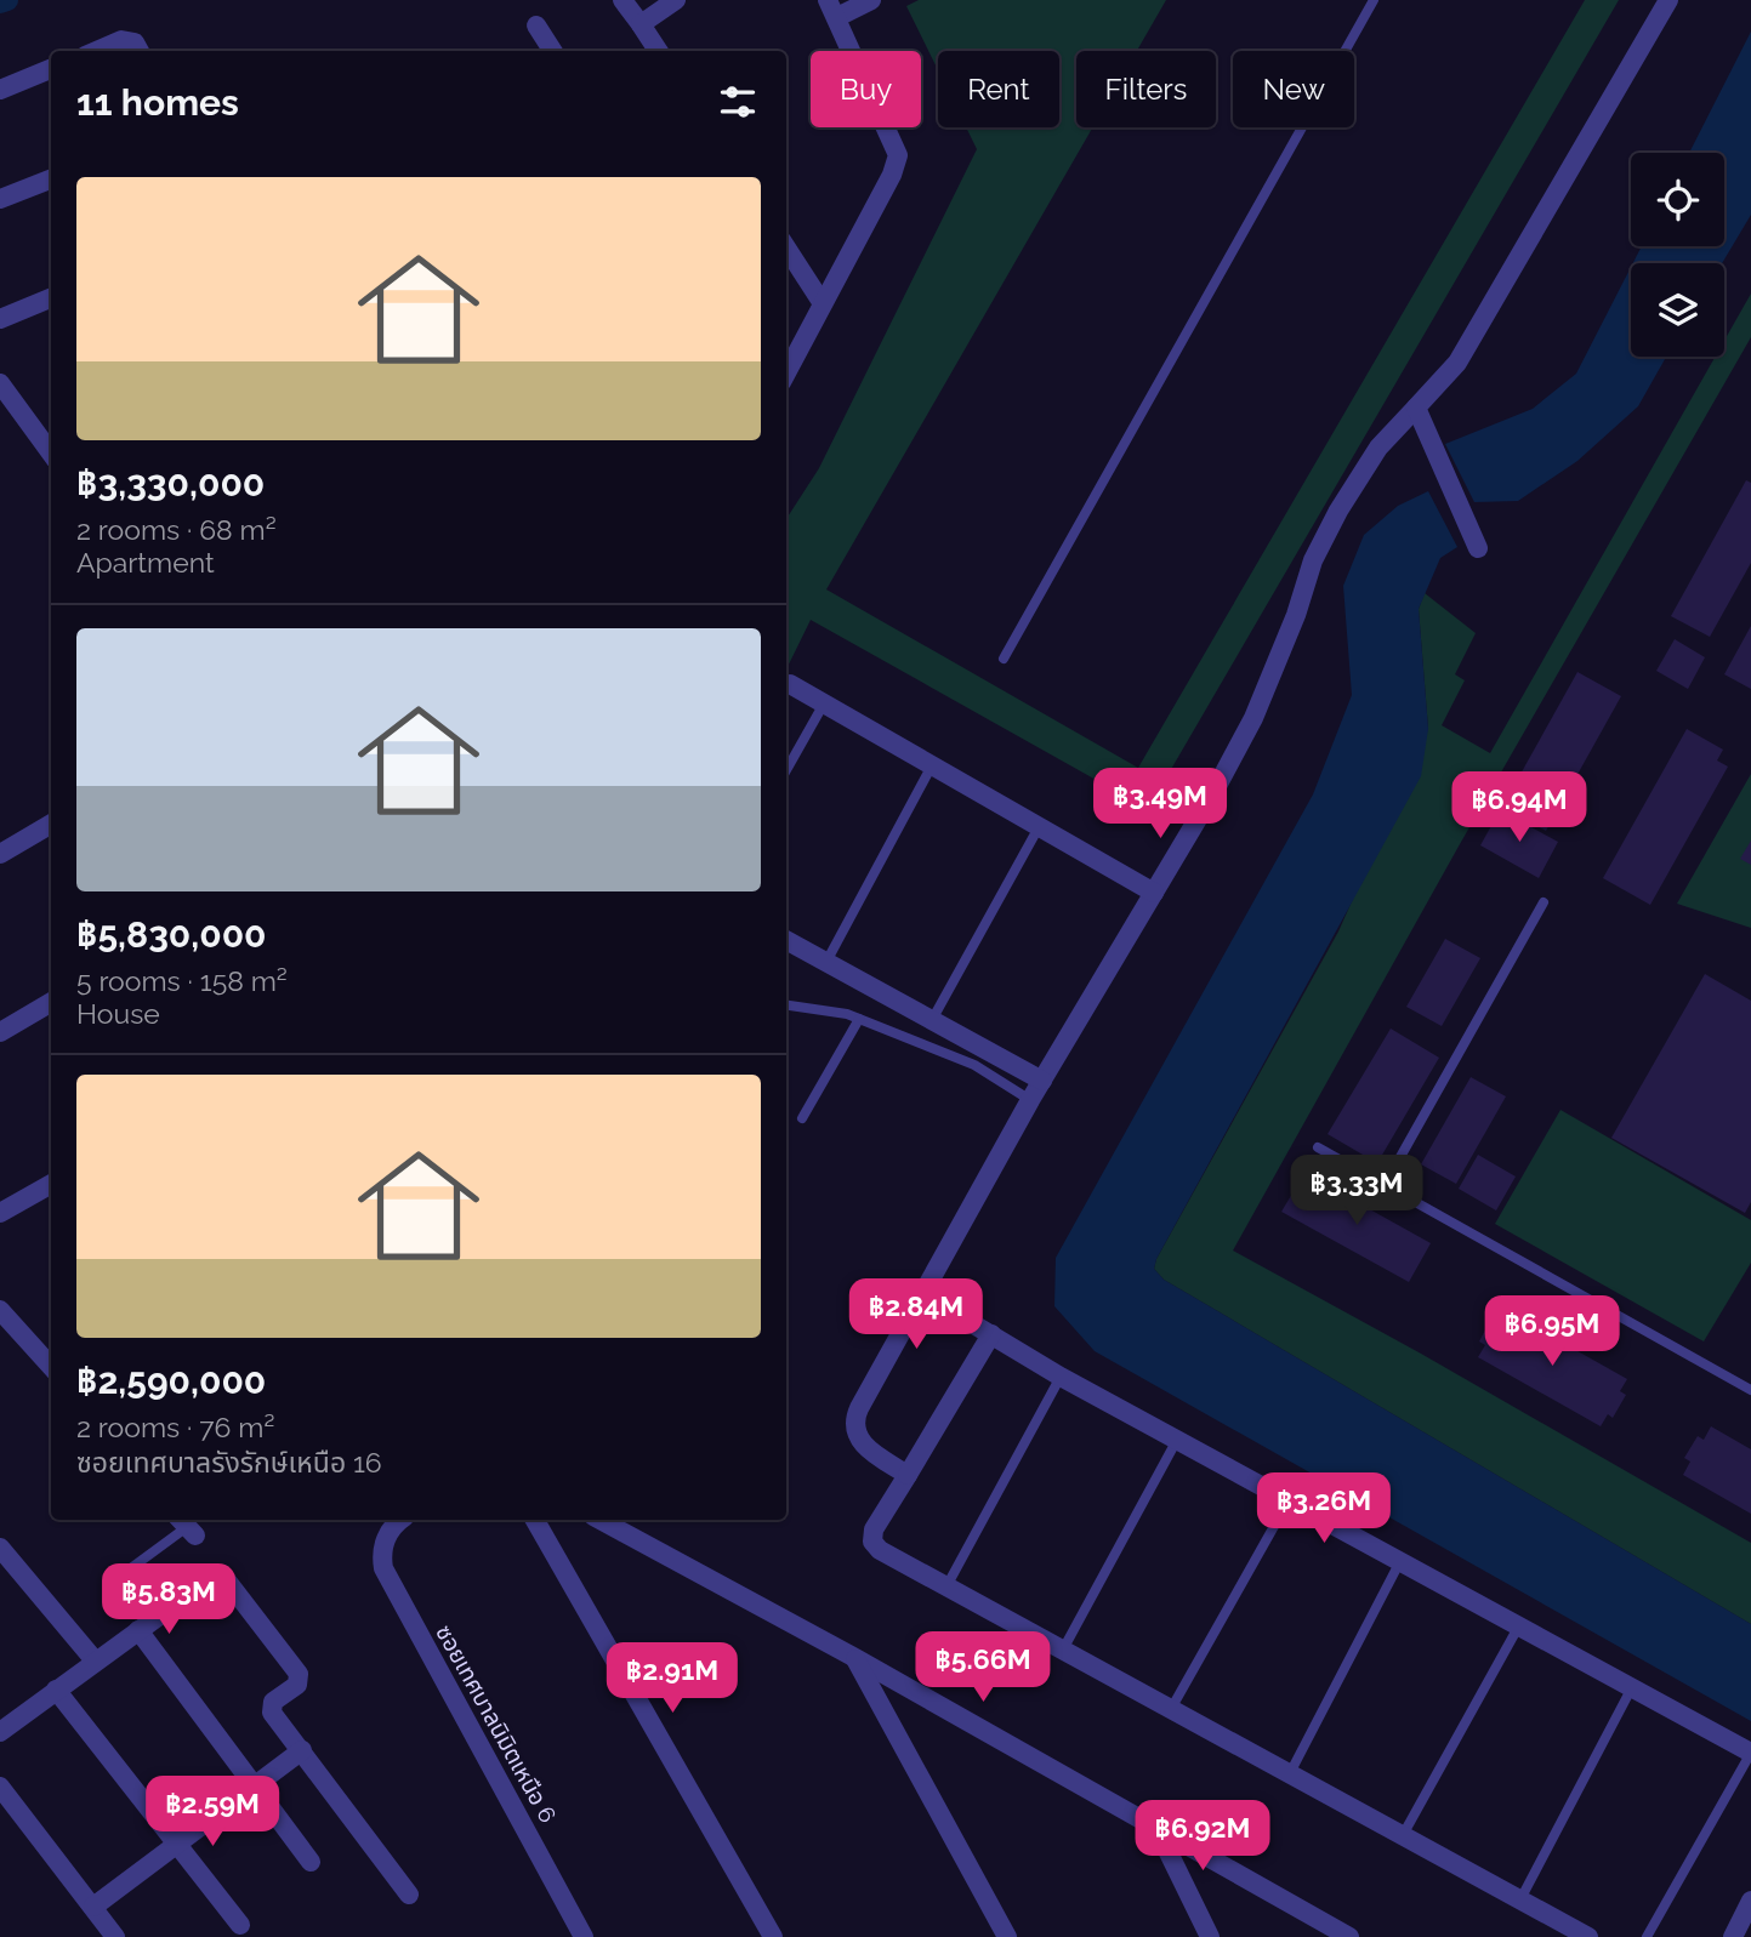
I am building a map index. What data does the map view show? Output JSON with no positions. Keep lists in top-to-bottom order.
{
  "streets": {
    "street": ["ซอยเทศบาลนิมิตเหนือ 6"]
  },
  "page": {
    "chip": [
      "Buy",
      "Rent",
      "Filters",
      "New"
    ],
    "heading": "11 homes",
    "list": [
      {
        "name": "฿3,330,000",
        "note": "2 rooms · 68 m² · Apartment"
      },
      {
        "name": "฿5,830,000",
        "note": "5 rooms · 158 m² · House"
      },
      {
        "name": "฿2,590,000",
        "note": "2 rooms · 76 m² · ซอยเทศบาลรังรักษ์เหนือ 16"
      }
    ],
    "price": [
      "฿3.49M",
      "฿6.94M",
      "฿3.33M",
      "฿2.84M",
      "฿6.95M",
      "฿3.26M",
      "฿5.83M",
      "฿5.66M",
      "฿2.91M",
      "฿2.59M",
      "฿6.92M"
    ]
  }
}
